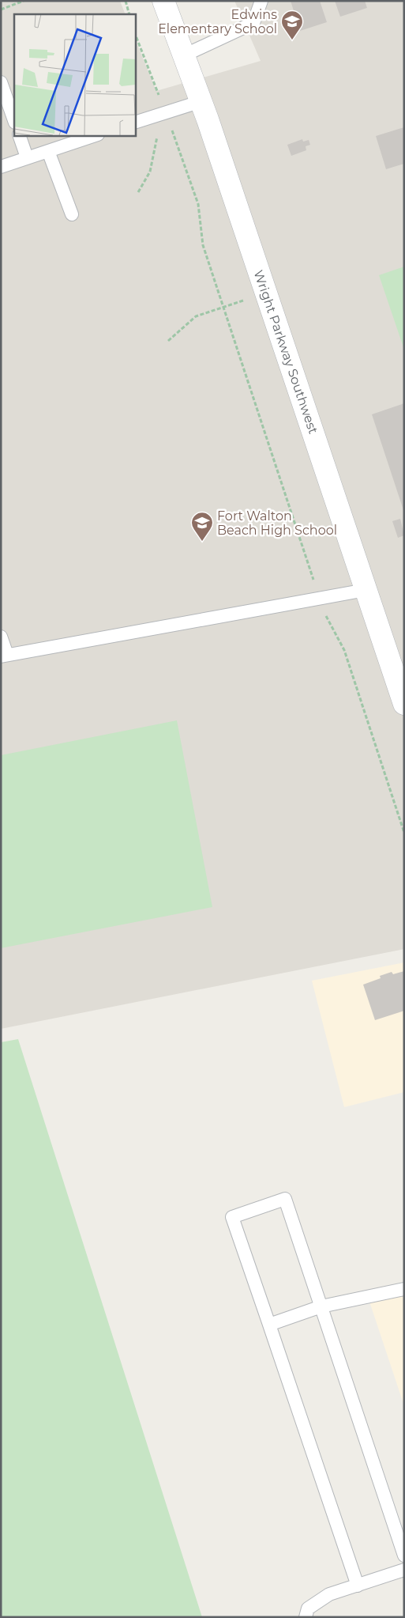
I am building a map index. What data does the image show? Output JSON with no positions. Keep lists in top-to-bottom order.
{
  "streets": {
    "street": ["Wright Parkway Southwest"]
  },
  "places": {
    "school or university": ["Edwins Elementary School", "Fort Walton Beach High School"]
  }
}
